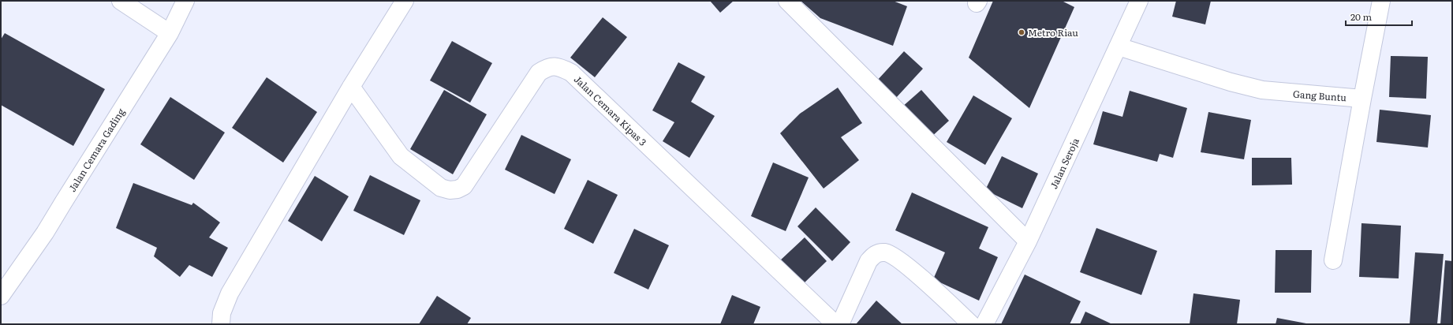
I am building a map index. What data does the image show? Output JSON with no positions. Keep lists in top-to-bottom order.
{
  "streets": {
    "street": [
      "Gang Buntu",
      "Jalan Cemara Kipas 3",
      "Jalan Cemara Gading",
      "Jalan Seroja"
    ]
  },
  "crossings": [
    ["Gang Buntu", "Jalan Seroja"]
  ],
  "places": ["Metro Riau"],
  "scale_bar": "20 m"
}
